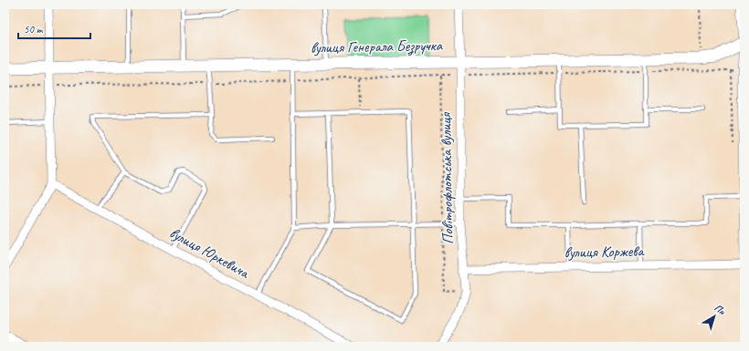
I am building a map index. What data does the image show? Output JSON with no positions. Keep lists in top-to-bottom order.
{
  "streets": {
    "street": [
      "вулиця Генерала Безручка",
      "Повітрофлотська вулиця",
      "вулиця Коржева",
      "вулиця Юркевича"
    ]
  },
  "crossings": [
    ["вулиця Генерала Безручка", "Повітрофлотська вулиця"],
    ["Повітрофлотська вулиця", "вулиця Коржева"]
  ],
  "scale_bar": "50 m",
  "north": "top right"
}
